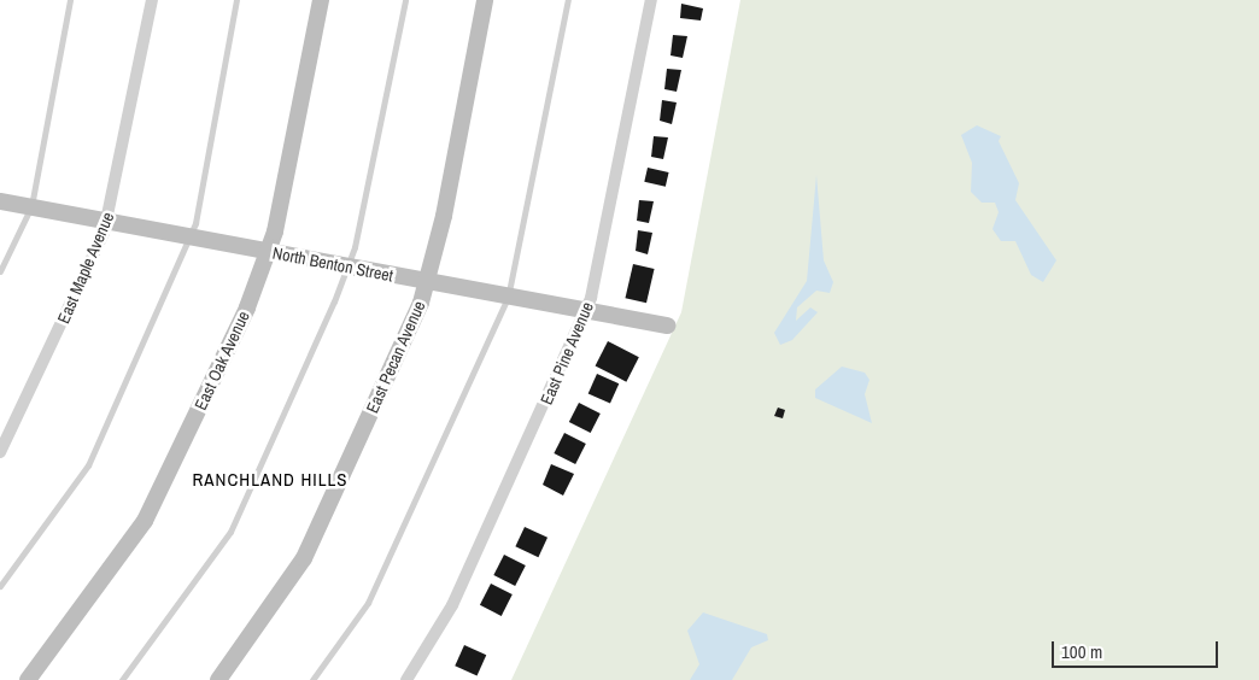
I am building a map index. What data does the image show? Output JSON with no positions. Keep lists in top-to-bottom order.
{
  "streets": {
    "street": [
      "North Benton Street",
      "East Maple Avenue",
      "East Pine Avenue",
      "East Pecan Avenue",
      "East Oak Avenue"
    ]
  },
  "crossings": [
    ["North Benton Street", "East Maple Avenue"],
    ["North Benton Street", "East Pine Avenue"],
    ["North Benton Street", "East Pecan Avenue"],
    ["North Benton Street", "East Oak Avenue"]
  ],
  "districts": ["RANCHLAND HILLS"],
  "scale_bar": "100 m"
}
